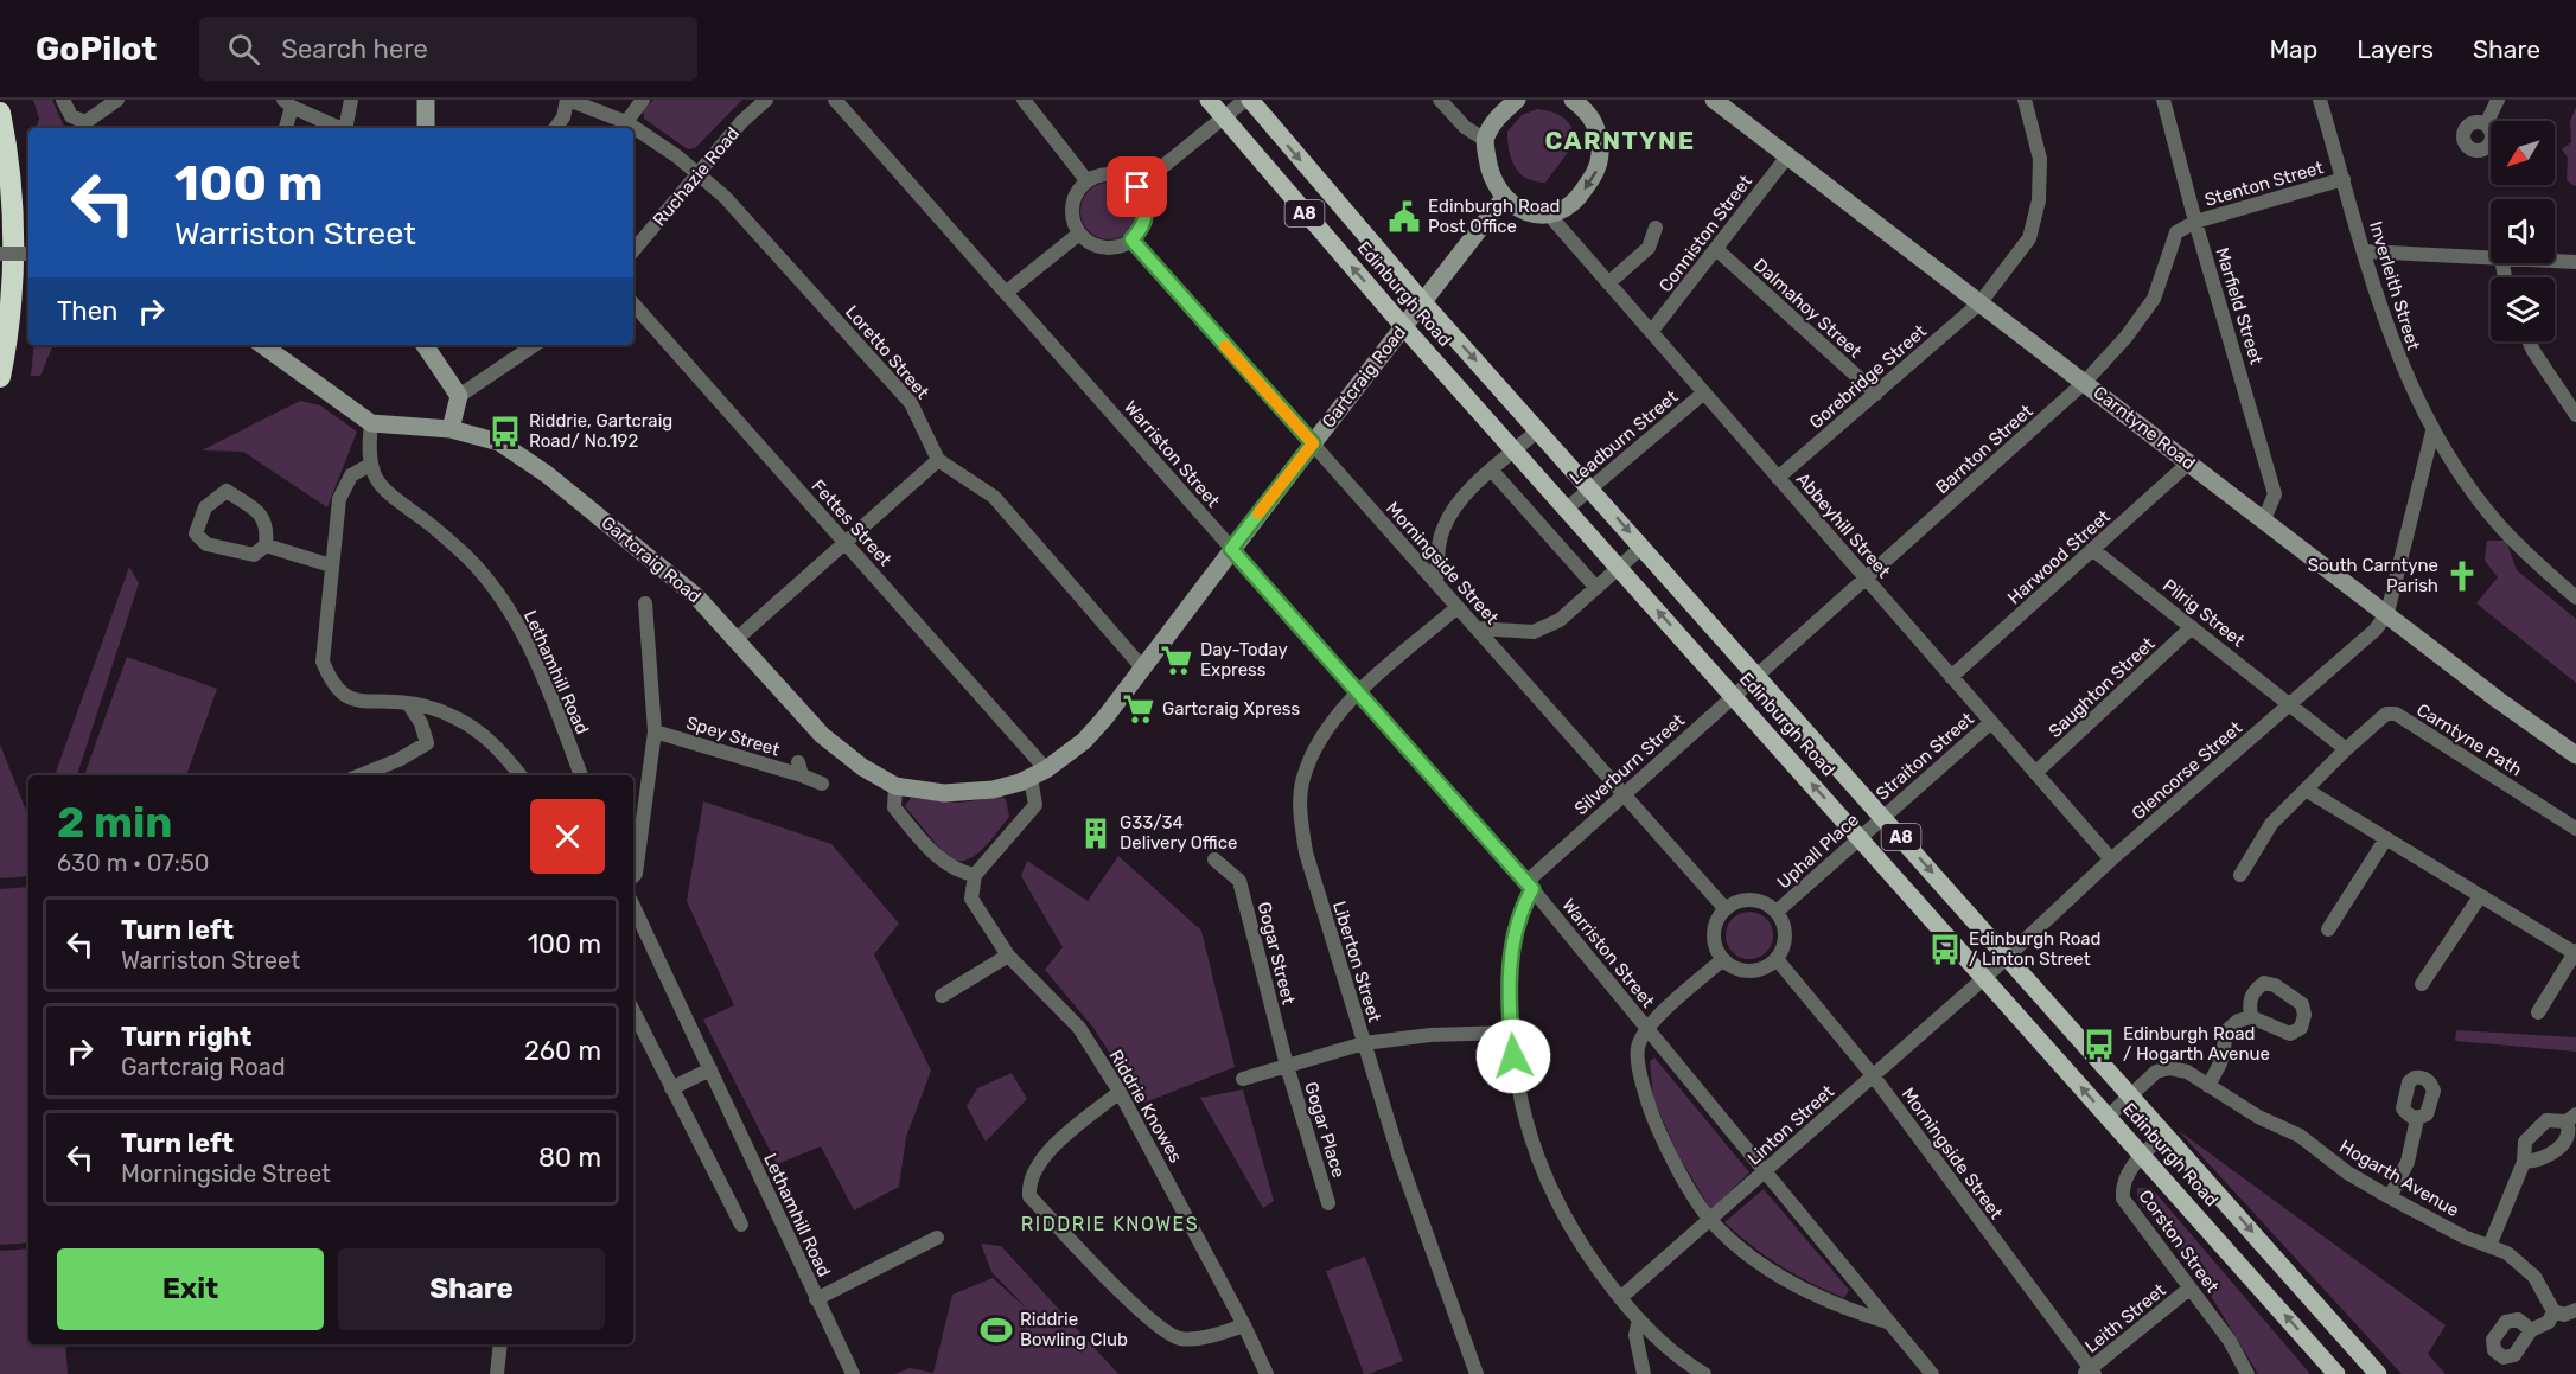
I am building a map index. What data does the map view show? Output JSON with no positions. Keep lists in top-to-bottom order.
{
  "streets": {
    "main road": ["A8", "Edinburgh Road"],
    "street": [
      "Ruchazie Road",
      "Stenton Street",
      "Conniston Street",
      "Inverleith Street",
      "Marfield Street",
      "Dalmahoy Street",
      "Loretto Street",
      "Gartcraig Road",
      "Gorebridge Street",
      "Carntyne Road",
      "Leadburn Street",
      "Barnton Street",
      "Warriston Street",
      "Fettes Street",
      "Abbeyhill Street",
      "Harwood Street",
      "Morningside Street",
      "Pilrig Street",
      "Lethamhill Road",
      "Saughton Street",
      "Spey Street",
      "Carntyne Path",
      "Straiton Street",
      "Silverburn Street",
      "Glencorse Street",
      "Uphall Place",
      "Gogar Street",
      "Liberton Street",
      "Riddrie Knowes",
      "Linton Street",
      "Gogar Place",
      "Hogarth Avenue",
      "Corston Street",
      "Leith Street"
    ]
  },
  "crossings": [
    ["Ruchazie Road", "Loretto Street"],
    ["Stenton Street", "Inverleith Street"],
    ["Stenton Street", "Marfield Street"],
    ["Stenton Street", "Barnton Street"],
    ["Conniston Street", "Dalmahoy Street"],
    ["Conniston Street", "Carntyne Road"],
    ["Conniston Street", "Abbeyhill Street"],
    ["Edinburgh Road", "Gartcraig Road"],
    ["Edinburgh Road", "Leadburn Street"],
    ["Edinburgh Road", "Barnton Street"],
    ["Edinburgh Road", "Straiton Street"],
    ["Edinburgh Road", "Silverburn Street"],
    ["Edinburgh Road", "Glencorse Street"],
    ["Edinburgh Road", "Uphall Place"],
    ["Edinburgh Road", "Linton Street"],
    ["Edinburgh Road", "Hogarth Avenue"],
    ["Edinburgh Road", "Corston Street"],
    ["Marfield Street", "Carntyne Road"],
    ["Marfield Street", "Barnton Street"],
    ["Dalmahoy Street", "Gorebridge Street"],
    ["Gartcraig Road", "Warriston Street"],
    ["Gartcraig Road", "Fettes Street"],
    ["Gartcraig Road", "Morningside Street"],
    ["Gorebridge Street", "Carntyne Road"],
    ["Gorebridge Street", "Abbeyhill Street"],
    ["Carntyne Road", "Barnton Street"],
    ["Carntyne Road", "Harwood Street"],
    ["Carntyne Road", "Glencorse Street"],
    ["Leadburn Street", "Abbeyhill Street"],
    ["Barnton Street", "Abbeyhill Street"],
    ["Barnton Street", "Silverburn Street"],
    ["Warriston Street", "Silverburn Street"],
    ["Warriston Street", "Liberton Street"],
    ["Warriston Street", "Linton Street"],
    ["Abbeyhill Street", "Harwood Street"],
    ["Abbeyhill Street", "Saughton Street"],
    ["Abbeyhill Street", "Straiton Street"],
    ["Abbeyhill Street", "Glencorse Street"],
    ["Harwood Street", "Pilrig Street"],
    ["Morningside Street", "Silverburn Street"],
    ["Morningside Street", "Uphall Place"],
    ["Morningside Street", "Liberton Street"],
    ["Morningside Street", "Linton Street"],
    ["Morningside Street", "Leith Street"],
    ["Pilrig Street", "Saughton Street"],
    ["Pilrig Street", "Carntyne Path"],
    ["Pilrig Street", "Glencorse Street"],
    ["Straiton Street", "Uphall Place"],
    ["Glencorse Street", "Linton Street"],
    ["Gogar Street", "Gogar Place"],
    ["Corston Street", "Leith Street"]
  ],
  "districts": ["CARNTYNE", "RIDDRIE KNOWES"],
  "places": {
    "public building": ["Edinburgh Road Post Office"],
    "bus stop": ["Riddrie, Gartcraig Road/ No.192", "Edinburgh Road / Linton Street", "Edinburgh Road / Hogarth Avenue"],
    "church": ["South Carntyne Parish"],
    "supermarket": ["Day-Today Express", "Gartcraig Xpress"],
    "building": ["G33/34 Delivery Office"],
    "sports": ["Riddrie Bowling Club"]
  },
  "north": "bottom left",
  "page": {
    "header": "GoPilot",
    "search": "Search here",
    "nav": ["Map", "Layers", "Share"],
    "turn": ["100 m", "Warriston Street"],
    "then": "Then",
    "heading": ["2 min", "630 m · 07:50"],
    "list": [
      {
        "name": "Turn left",
        "note": "Warriston Street",
        "value": "100 m"
      },
      {
        "name": "Turn right",
        "note": "Gartcraig Road",
        "value": "260 m"
      },
      {
        "name": "Turn left",
        "note": "Morningside Street",
        "value": "80 m"
      }
    ],
    "buttons": ["Exit", "Share"]
  }
}
